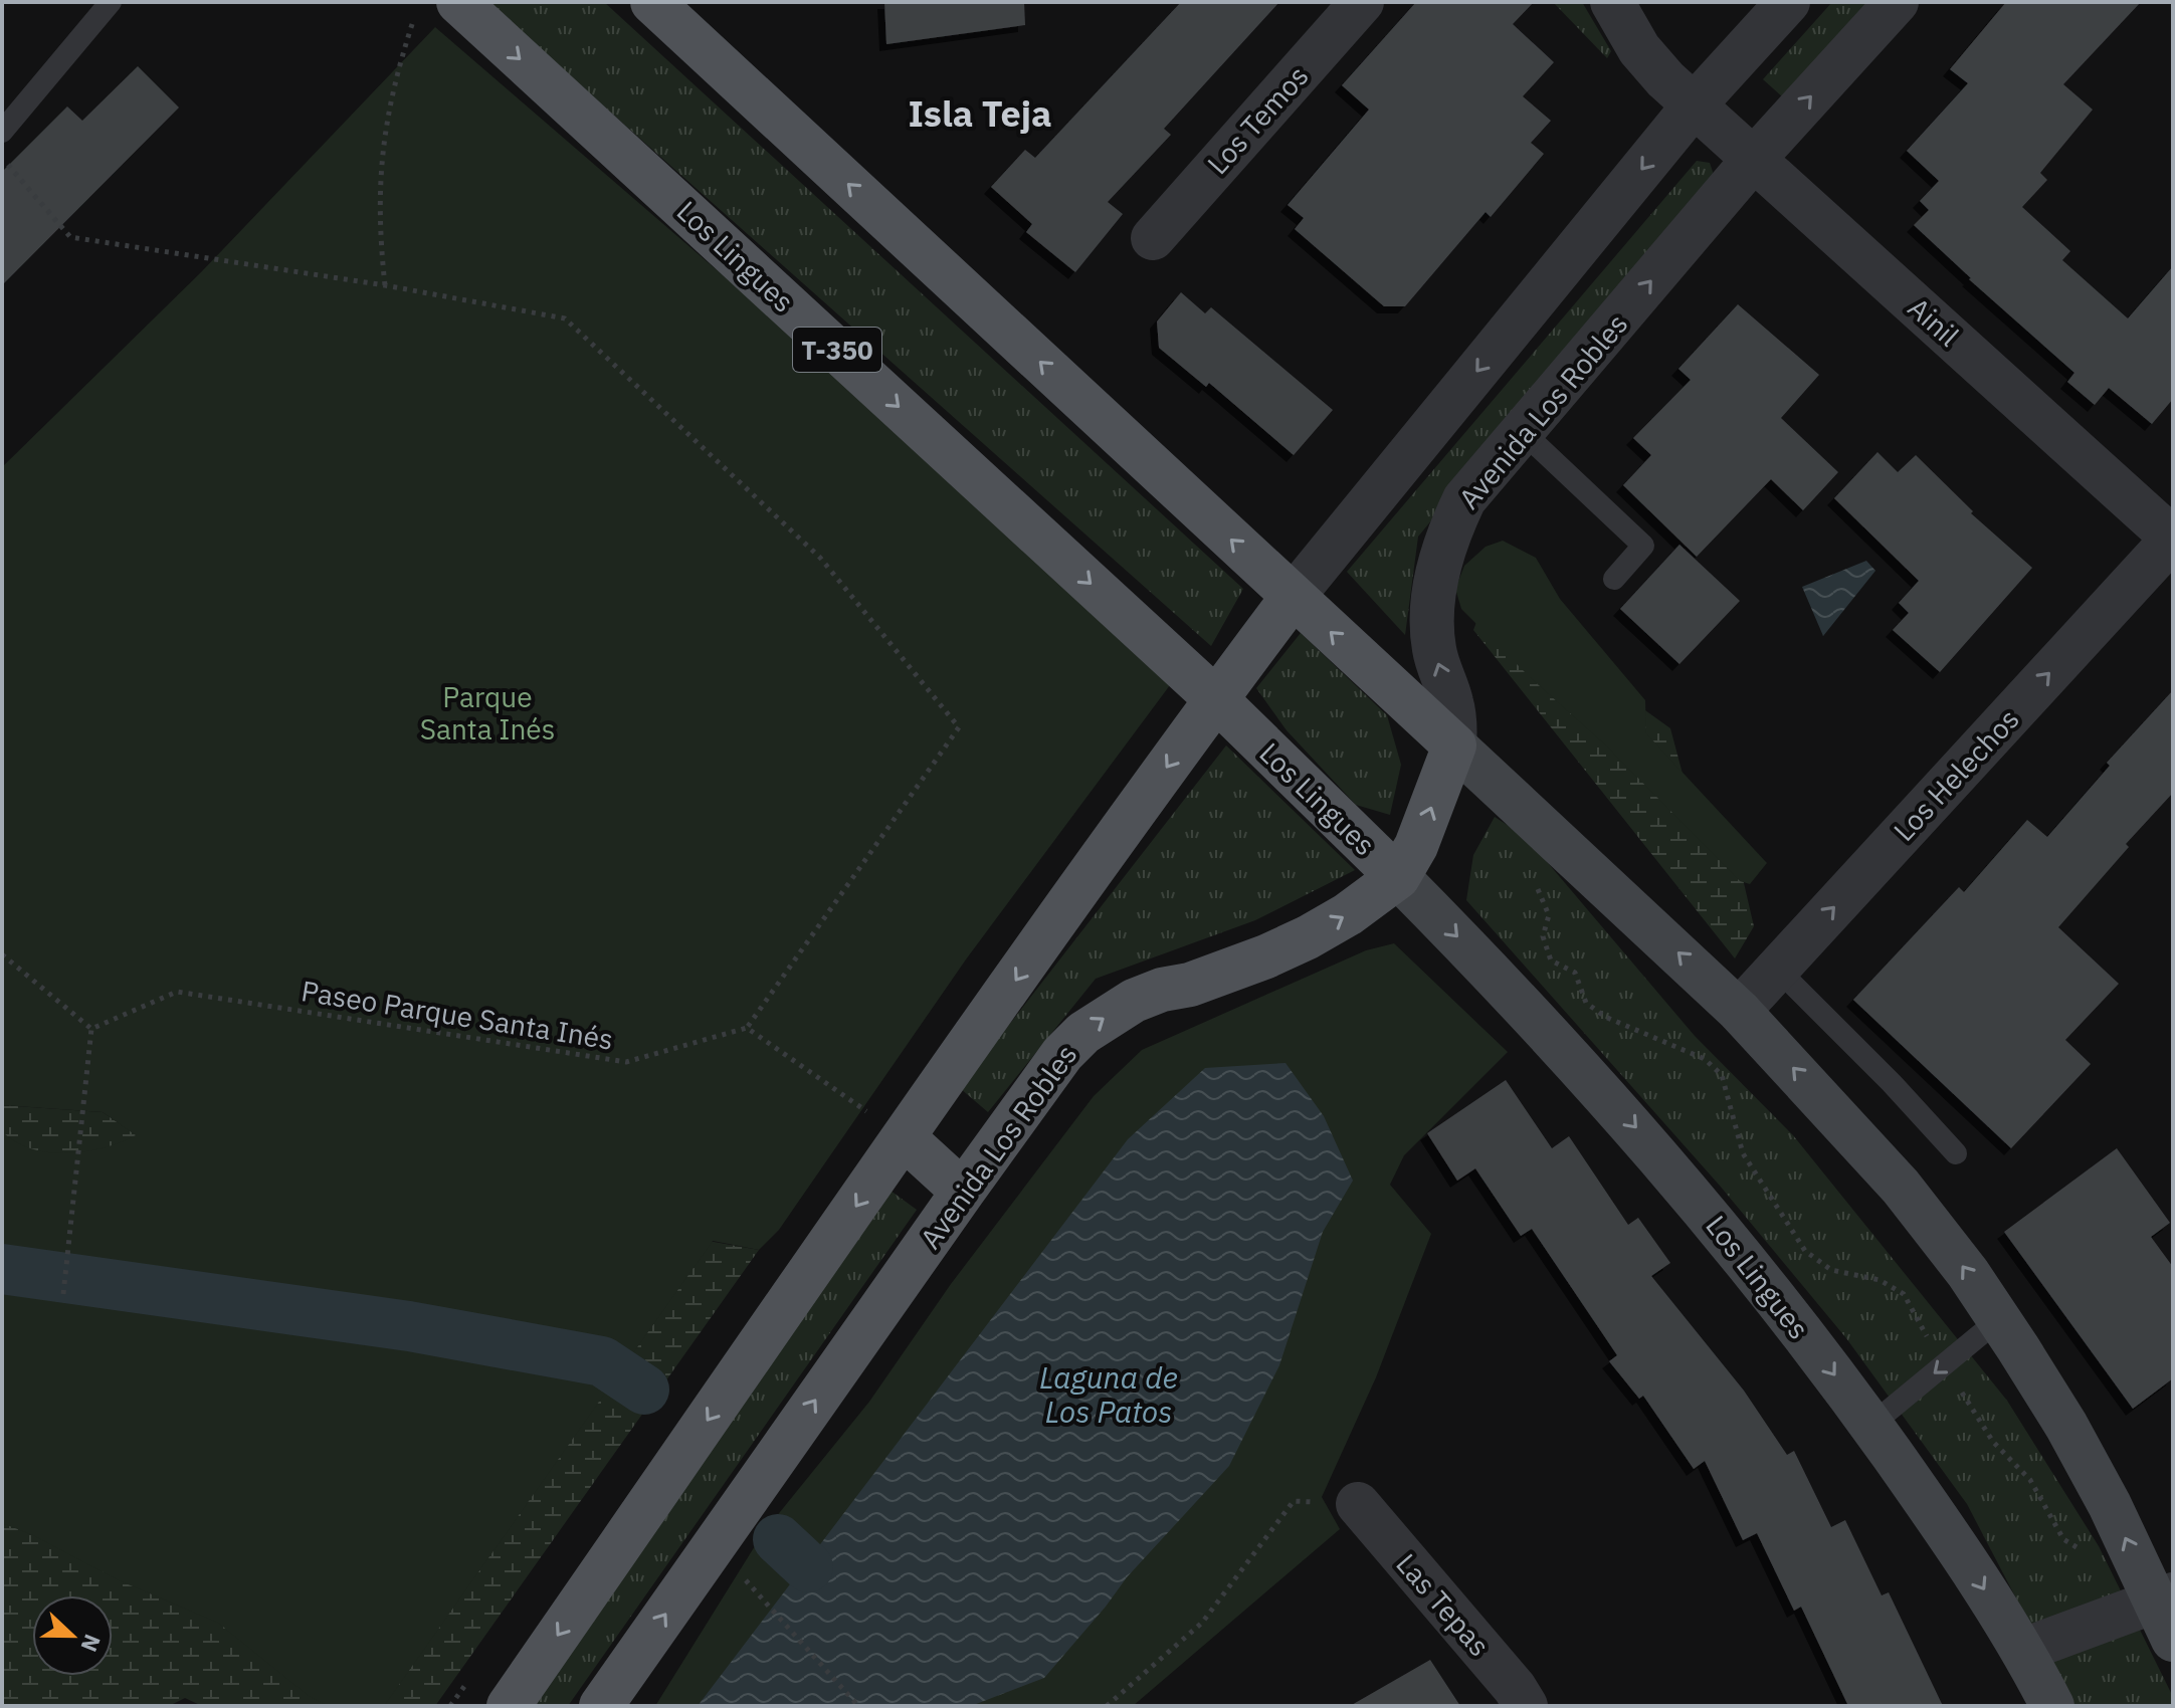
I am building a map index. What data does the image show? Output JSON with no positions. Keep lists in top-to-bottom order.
{
  "streets": {
    "main road": ["Los Lingues", "T-350", "Avenida Los Robles"],
    "street": [
      "Los Temos",
      "Ainil",
      "Los Helechos",
      "Las Tepas"
    ],
    "path": ["Paseo Parque Santa Inés"]
  },
  "crossings": [
    ["Los Lingues", "Avenida Los Robles"],
    ["Ainil", "Avenida Los Robles"],
    ["Ainil", "Los Helechos"]
  ],
  "one_way": ["Los Helechos"],
  "districts": ["Isla Teja"],
  "water": ["Laguna de Los Patos"],
  "parks": ["Parque Santa Inés"],
  "north": "right"
}
